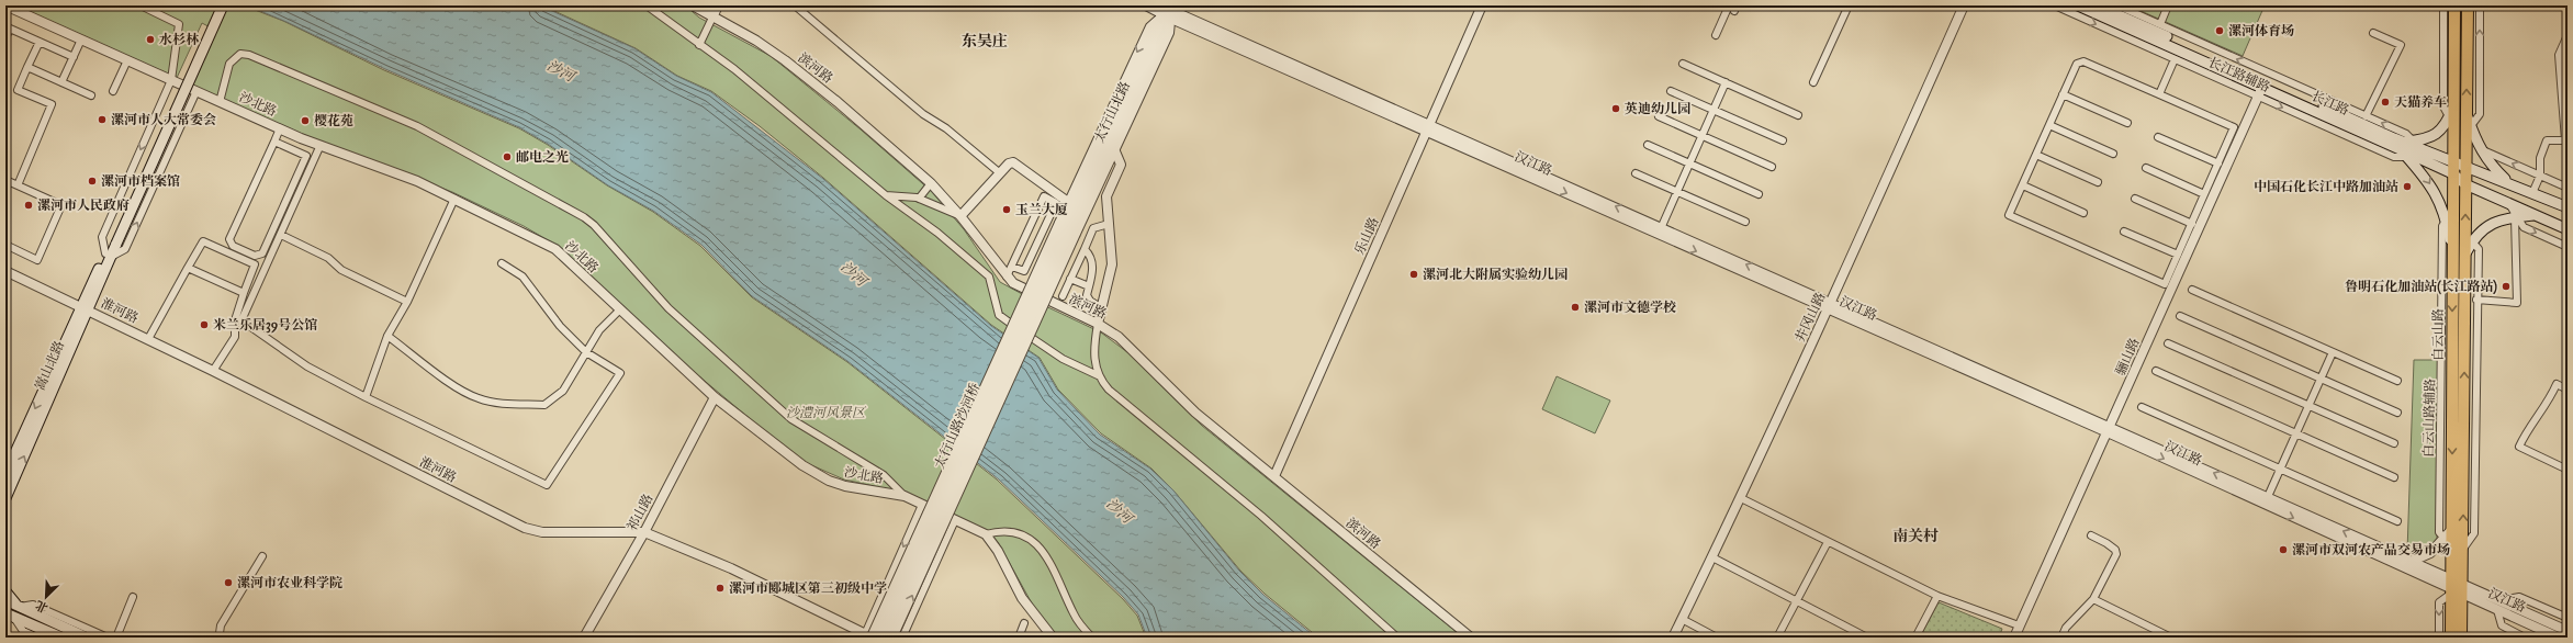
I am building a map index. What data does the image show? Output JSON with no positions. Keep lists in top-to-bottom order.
{
  "streets": {
    "highway": ["白云山路"],
    "main road": [
      "长江路",
      "太行山北路",
      "嵩山北路",
      "太行山路沙河桥"
    ],
    "street": [
      "滨河路",
      "长江路辅路",
      "沙北路",
      "汉江路",
      "乐山路",
      "淮河路",
      "井冈山路",
      "骊山路",
      "白云山路辅路",
      "祁山路"
    ]
  },
  "crossings": [
    ["滨河路", "乐山路"],
    ["长江路辅路", "长江路"],
    ["长江路辅路", "骊山路"],
    ["长江路", "白云山路"],
    ["长江路", "骊山路"],
    ["沙北路", "祁山路"],
    ["太行山北路", "汉江路"],
    ["太行山北路", "太行山路沙河桥"],
    ["汉江路", "乐山路"],
    ["汉江路", "井冈山路"],
    ["汉江路", "白云山路"],
    ["汉江路", "骊山路"],
    ["淮河路", "嵩山北路"],
    ["淮河路", "太行山路沙河桥"],
    ["淮河路", "祁山路"],
    ["白云山路", "白云山路辅路"]
  ],
  "districts": ["东吴庄", "南关村"],
  "water": ["沙河"],
  "parks": ["沙澧河风景区"],
  "places": [
    "漯河体育场",
    "水杉林",
    "天猫养车",
    "英迪幼儿园",
    "漯河市人大常委会",
    "樱花苑",
    "邮电之光",
    "漯河市档案馆",
    "中国石化长江中路加油站",
    "漯河市人民政府",
    "玉兰大厦",
    "漯河北大附属实验幼儿园",
    "鲁明石化加油站(长江路站)",
    "漯河市文德学校",
    "米兰乐居39号公馆",
    "漯河市双河农产品交易市场",
    "漯河市农业科学院",
    "漯河市郾城区第三初级中学"
  ],
  "north": "bottom left"
}
